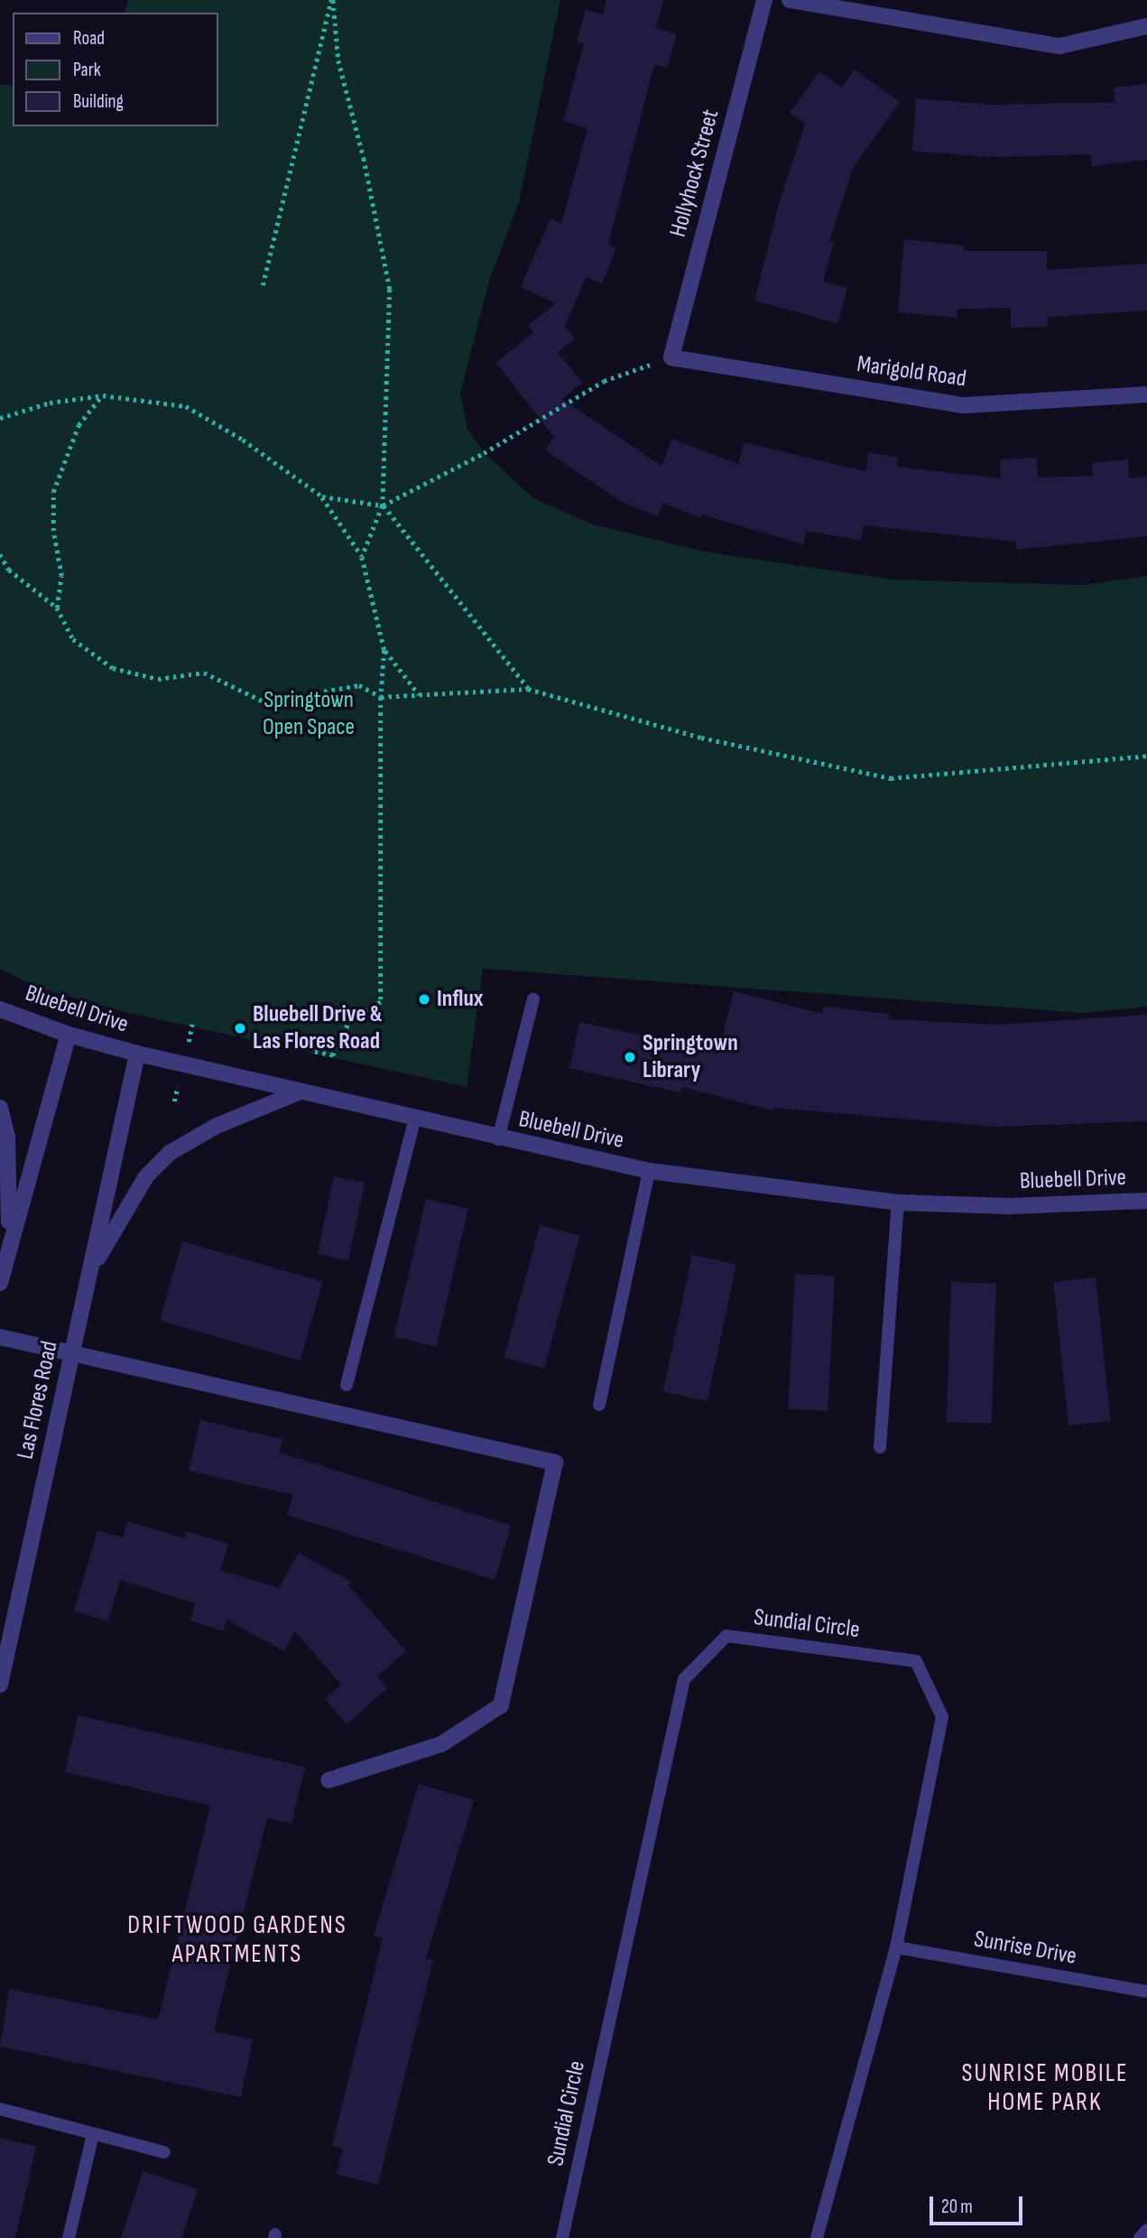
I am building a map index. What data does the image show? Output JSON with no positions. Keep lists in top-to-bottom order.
{
  "streets": {
    "street": [
      "Hollyhock Street",
      "Marigold Road",
      "Bluebell Drive",
      "Las Flores Road"
    ],
    "lane": ["Sundial Circle", "Sunrise Drive"]
  },
  "crossings": [
    ["Hollyhock Street", "Marigold Road"],
    ["Bluebell Drive", "Las Flores Road"],
    ["Sundial Circle", "Sunrise Drive"]
  ],
  "districts": ["DRIFTWOOD GARDENS APARTMENTS", "SUNRISE MOBILE HOME PARK"],
  "parks": ["Springtown Open Space"],
  "places": ["Influx", "Bluebell Drive & Las Flores Road", "Springtown Library"],
  "legend": ["Road", "Park", "Building"],
  "scale_bar": "20 m"
}
